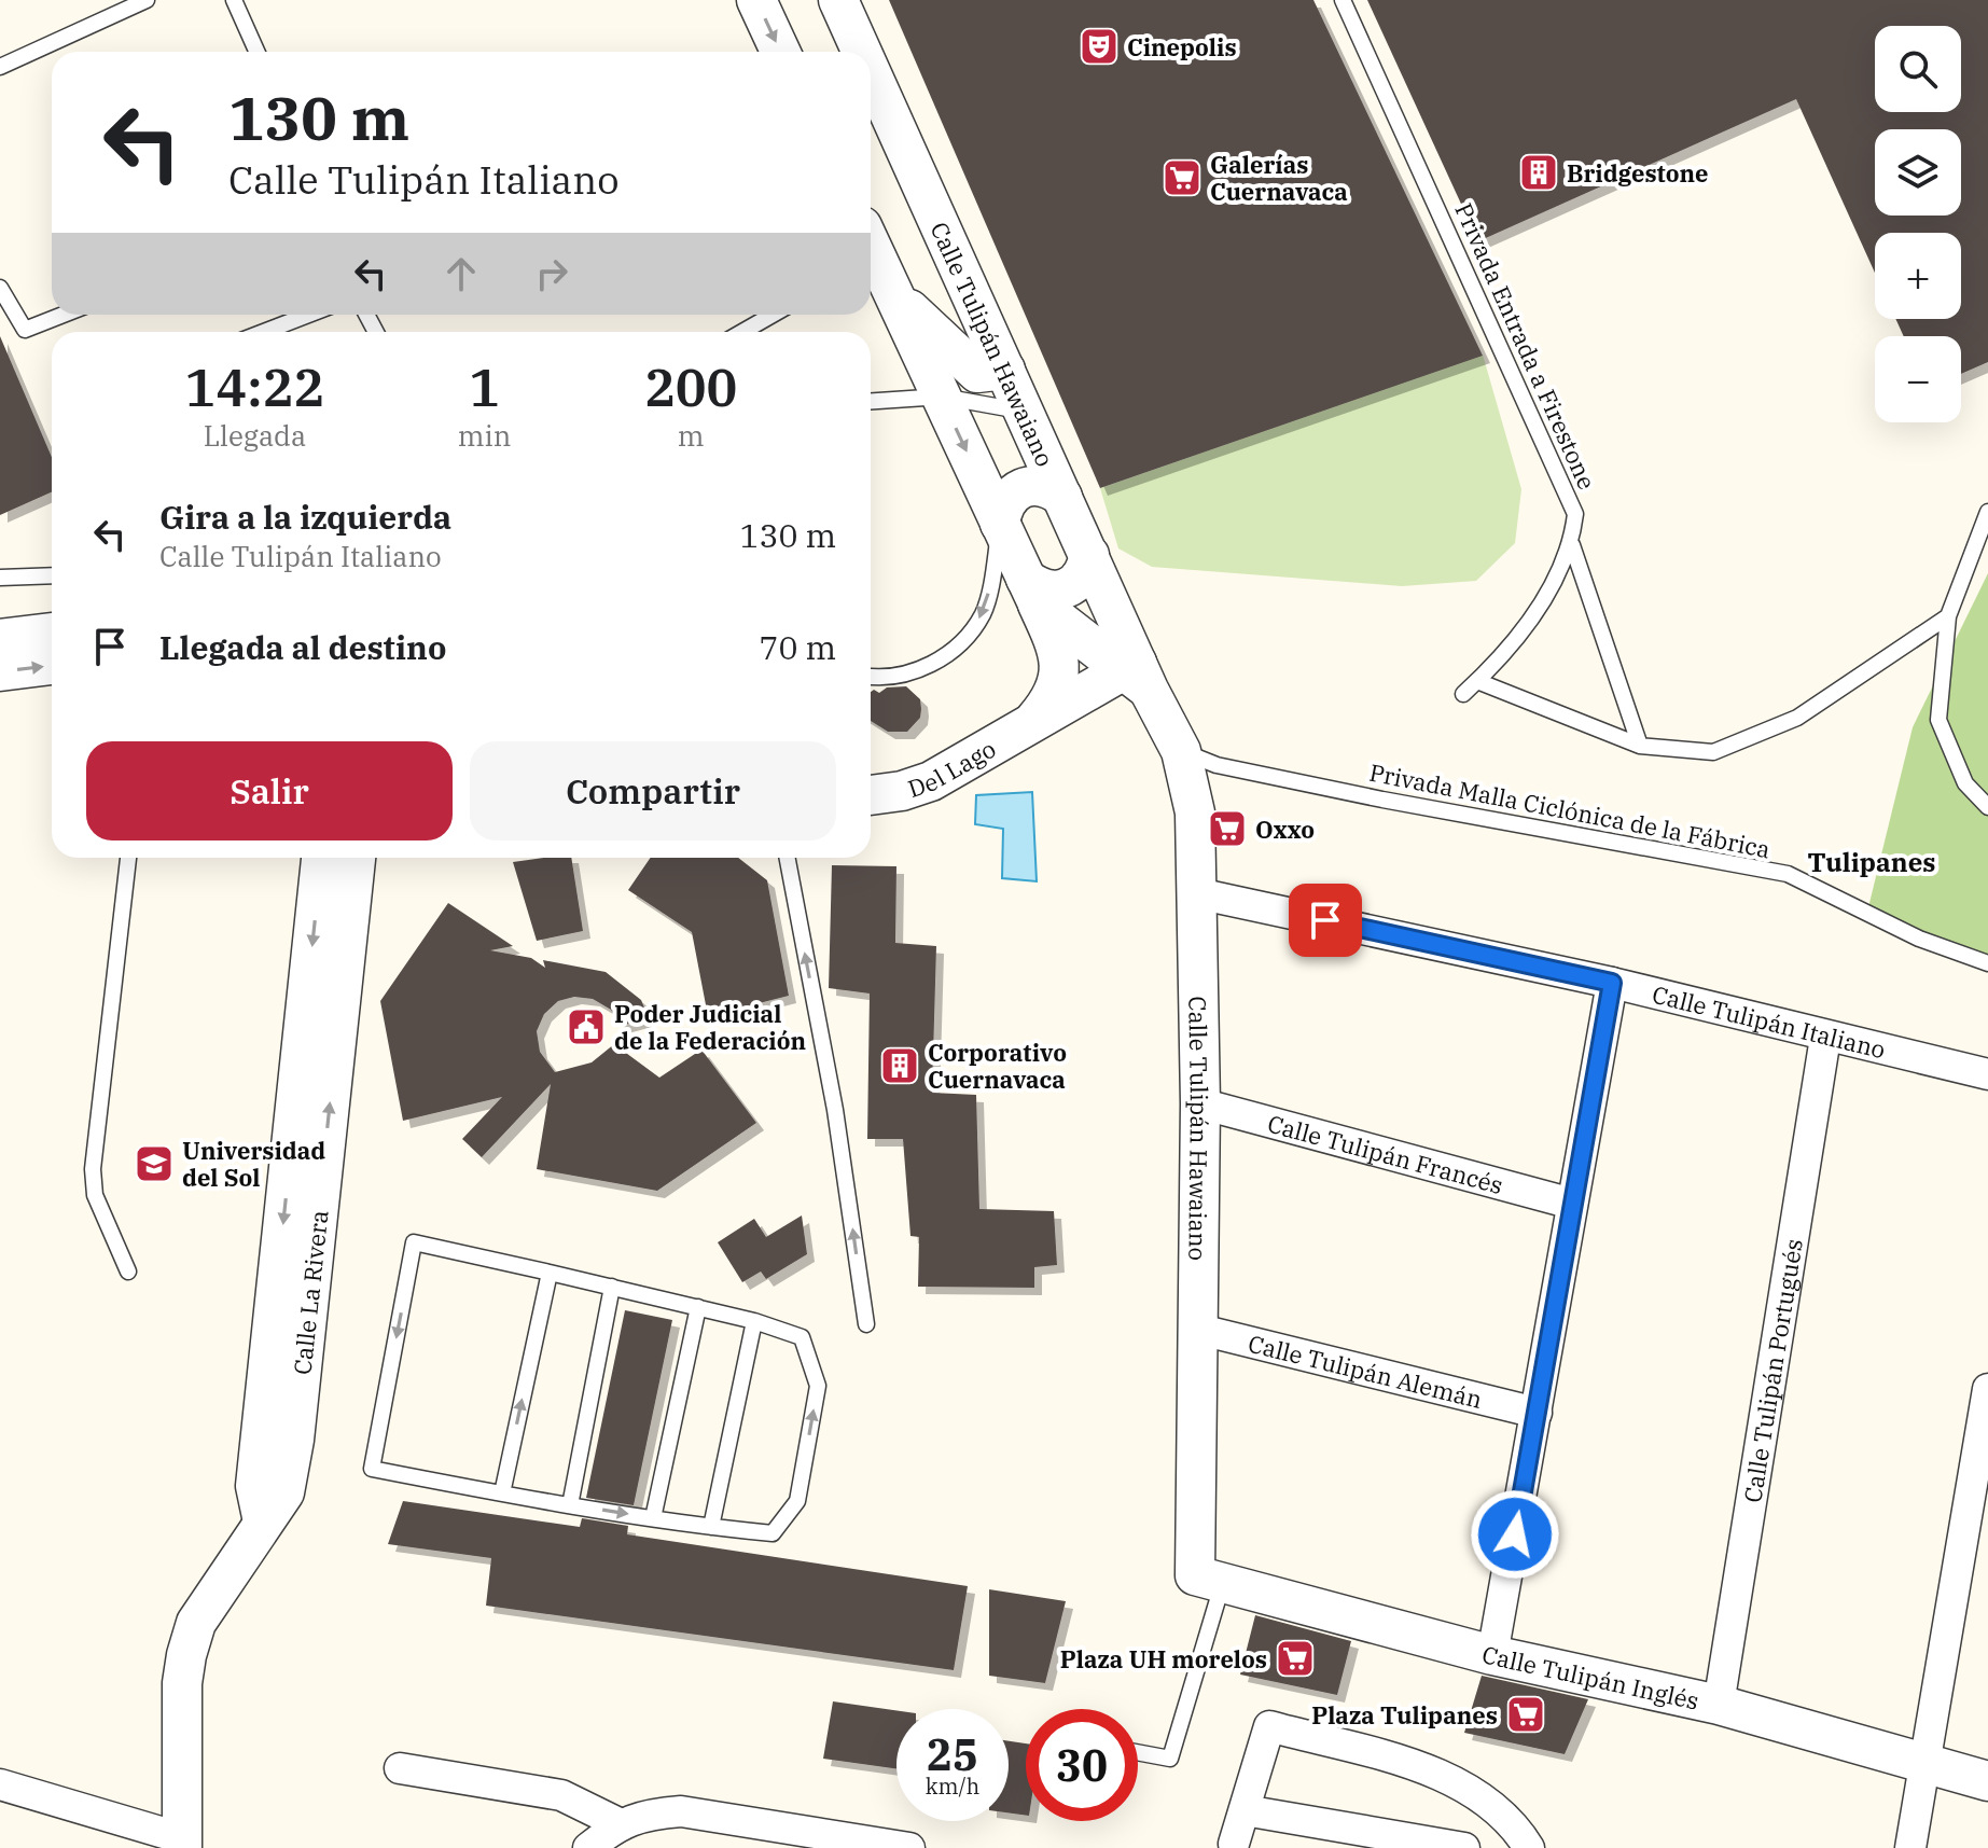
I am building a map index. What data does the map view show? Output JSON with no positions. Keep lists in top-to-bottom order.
{
  "streets": {
    "street": [
      "Calle Tulipán Hawaiano",
      "Del Lago",
      "Calle Tulipán Italiano",
      "Calle Tulipán Francés",
      "Calle La Rivera",
      "Calle Tulipán Alemán",
      "Calle Tulipán Portugués",
      "Calle Tulipán Inglés"
    ],
    "lane": ["Privada Entrada a Firestone", "Privada Malla Ciclónica de la Fábrica"]
  },
  "crossings": [
    ["Calle Tulipán Hawaiano", "Del Lago"],
    ["Calle Tulipán Hawaiano", "Privada Malla Ciclónica de la Fábrica"],
    ["Calle Tulipán Hawaiano", "Calle Tulipán Italiano"],
    ["Calle Tulipán Hawaiano", "Calle Tulipán Francés"],
    ["Calle Tulipán Hawaiano", "Calle Tulipán Alemán"],
    ["Calle Tulipán Hawaiano", "Calle Tulipán Inglés"],
    ["Calle Tulipán Italiano", "Calle Tulipán Portugués"],
    ["Calle Tulipán Portugués", "Calle Tulipán Inglés"]
  ],
  "districts": ["Tulipanes"],
  "places": {
    "theatre": ["Cinepolis"],
    "building": ["Bridgestone", "Corporativo Cuernavaca"],
    "supermarket": [
      "Galerías Cuernavaca",
      "Oxxo",
      "Plaza UH morelos",
      "Plaza Tulipanes"
    ],
    "public building": ["Poder Judicial de la Federación"],
    "school or university": ["Universidad del Sol"]
  },
  "page": {
    "map_buttons": ["+", "−"],
    "turn": ["130 m", "Calle Tulipán Italiano"],
    "eta": [
      "14:22",
      "Llegada",
      "1",
      "min",
      "200",
      "m"
    ],
    "list": [
      {
        "name": "Gira a la izquierda",
        "note": "Calle Tulipán Italiano",
        "value": "130 m"
      },
      {
        "name": "Llegada al destino",
        "value": "70 m"
      }
    ],
    "buttons": ["Salir", "Compartir"],
    "speed": "25 km/h",
    "limit": "30"
  }
}
